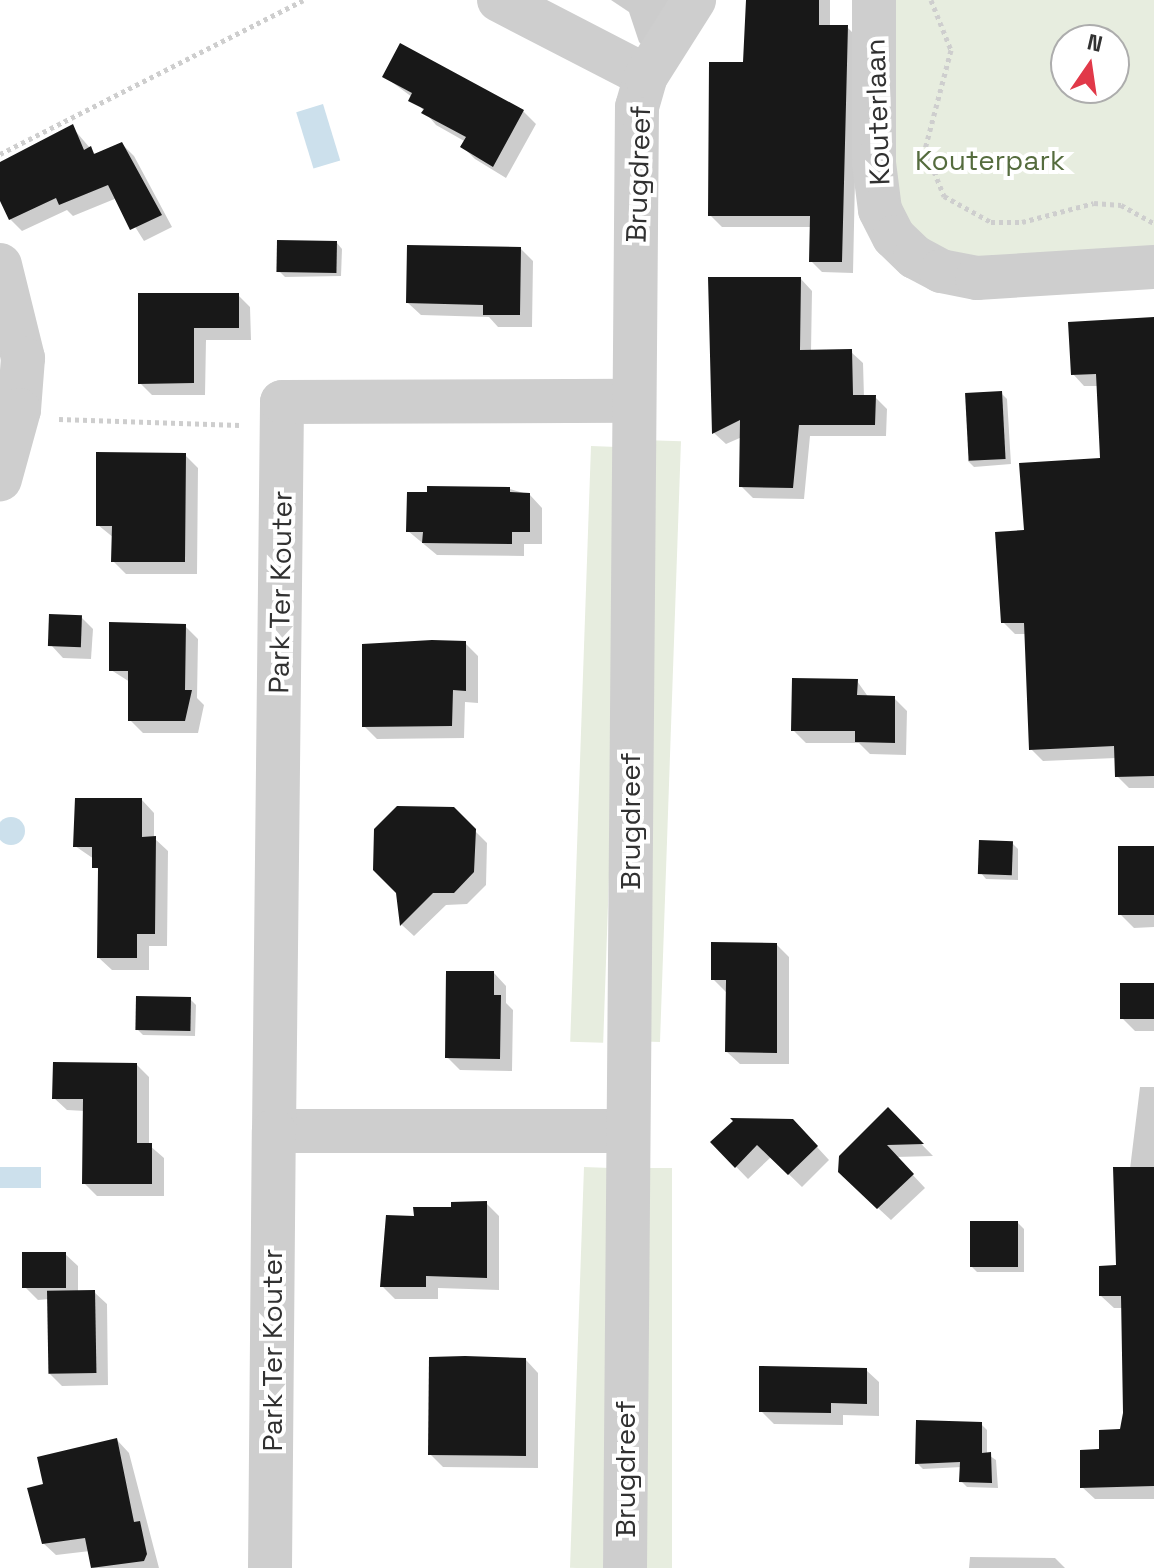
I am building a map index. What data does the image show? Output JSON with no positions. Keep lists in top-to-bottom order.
{
  "streets": {
    "street": ["Kouterlaan", "Brugdreef", "Park Ter Kouter"]
  },
  "parks": ["Kouterpark"],
  "north": "top"
}
